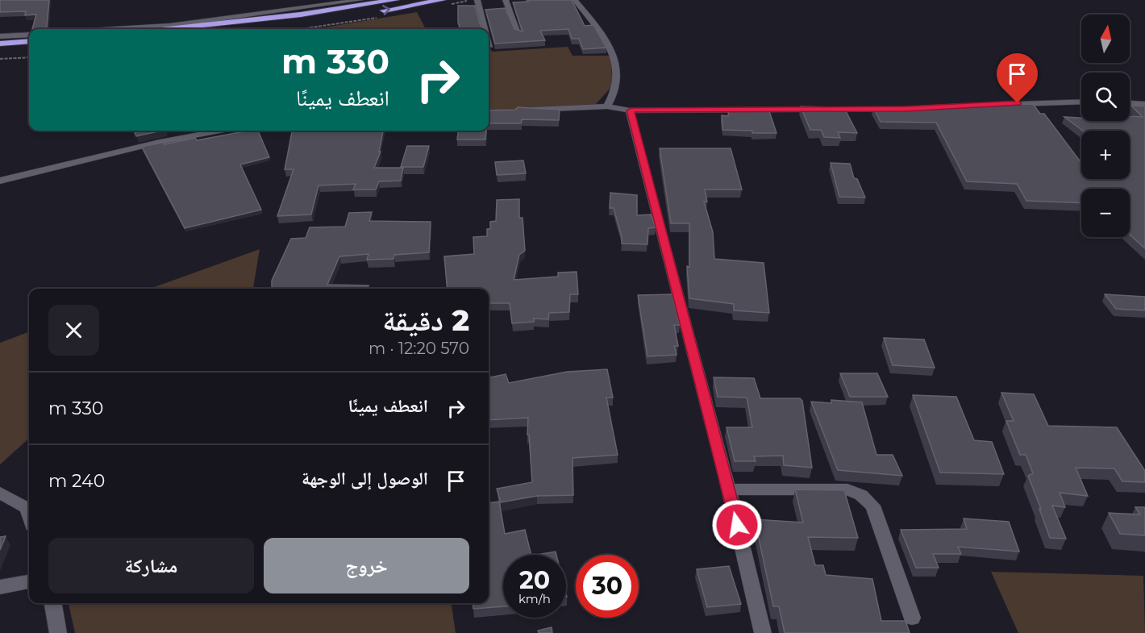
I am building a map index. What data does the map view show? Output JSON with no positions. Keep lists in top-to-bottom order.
{
  "north": "top",
  "page": {
    "map_buttons": ["+", "−"],
    "turn": ["330 m", "انعطف يمينًا"],
    "heading": ["2 دقيقة", "570 m · 12:20"],
    "list": [
      {
        "name": "انعطف يمينًا",
        "value": "330 m"
      },
      {
        "name": "الوصول إلى الوجهة",
        "value": "240 m"
      }
    ],
    "buttons": ["خروج", "مشاركة"],
    "speed": "20 km/h",
    "limit": "30"
  }
}
